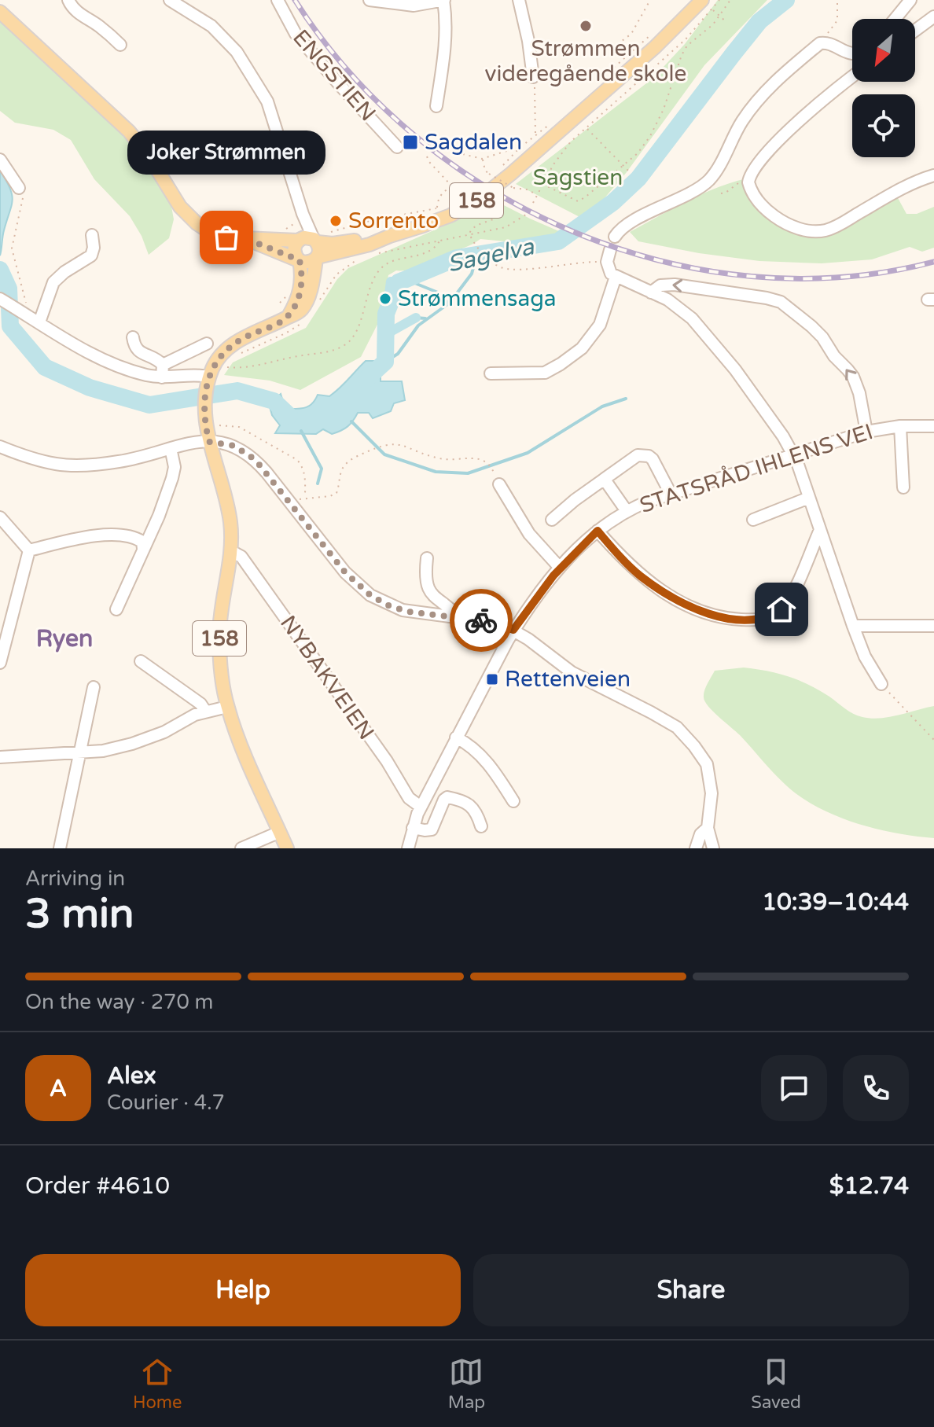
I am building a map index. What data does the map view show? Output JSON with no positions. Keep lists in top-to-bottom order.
{
  "streets": {
    "main road": ["158"],
    "street": ["ENGSTIEN", "STATSRÅD IHLENS VEI", "NYBAKVEIEN"]
  },
  "crossings": [
    ["158", "NYBAKVEIEN"],
    ["STATSRÅD IHLENS VEI", "NYBAKVEIEN"]
  ],
  "districts": ["Ryen"],
  "water": ["Sagelva"],
  "parks": ["Sagstien"],
  "places": {
    "other": [
      "Strømmen videregående skole",
      "Sorrento",
      "Joker Strømmen",
      "Strømmensaga"
    ],
    "transit": ["Sagdalen", "Rettenveien"]
  },
  "north": "bottom left",
  "page": {
    "bubble": "Joker Strømmen",
    "heading": ["3 min", "Arriving in", "10:39–10:44"],
    "panel": [
      "Alex",
      "Courier · 4.7",
      "Order #4610",
      "$12.74"
    ],
    "bar": "On the way · 270 m",
    "round": "A",
    "buttons": ["Help", "Share"],
    "tabs": ["Home", "Map", "Saved"]
  }
}
